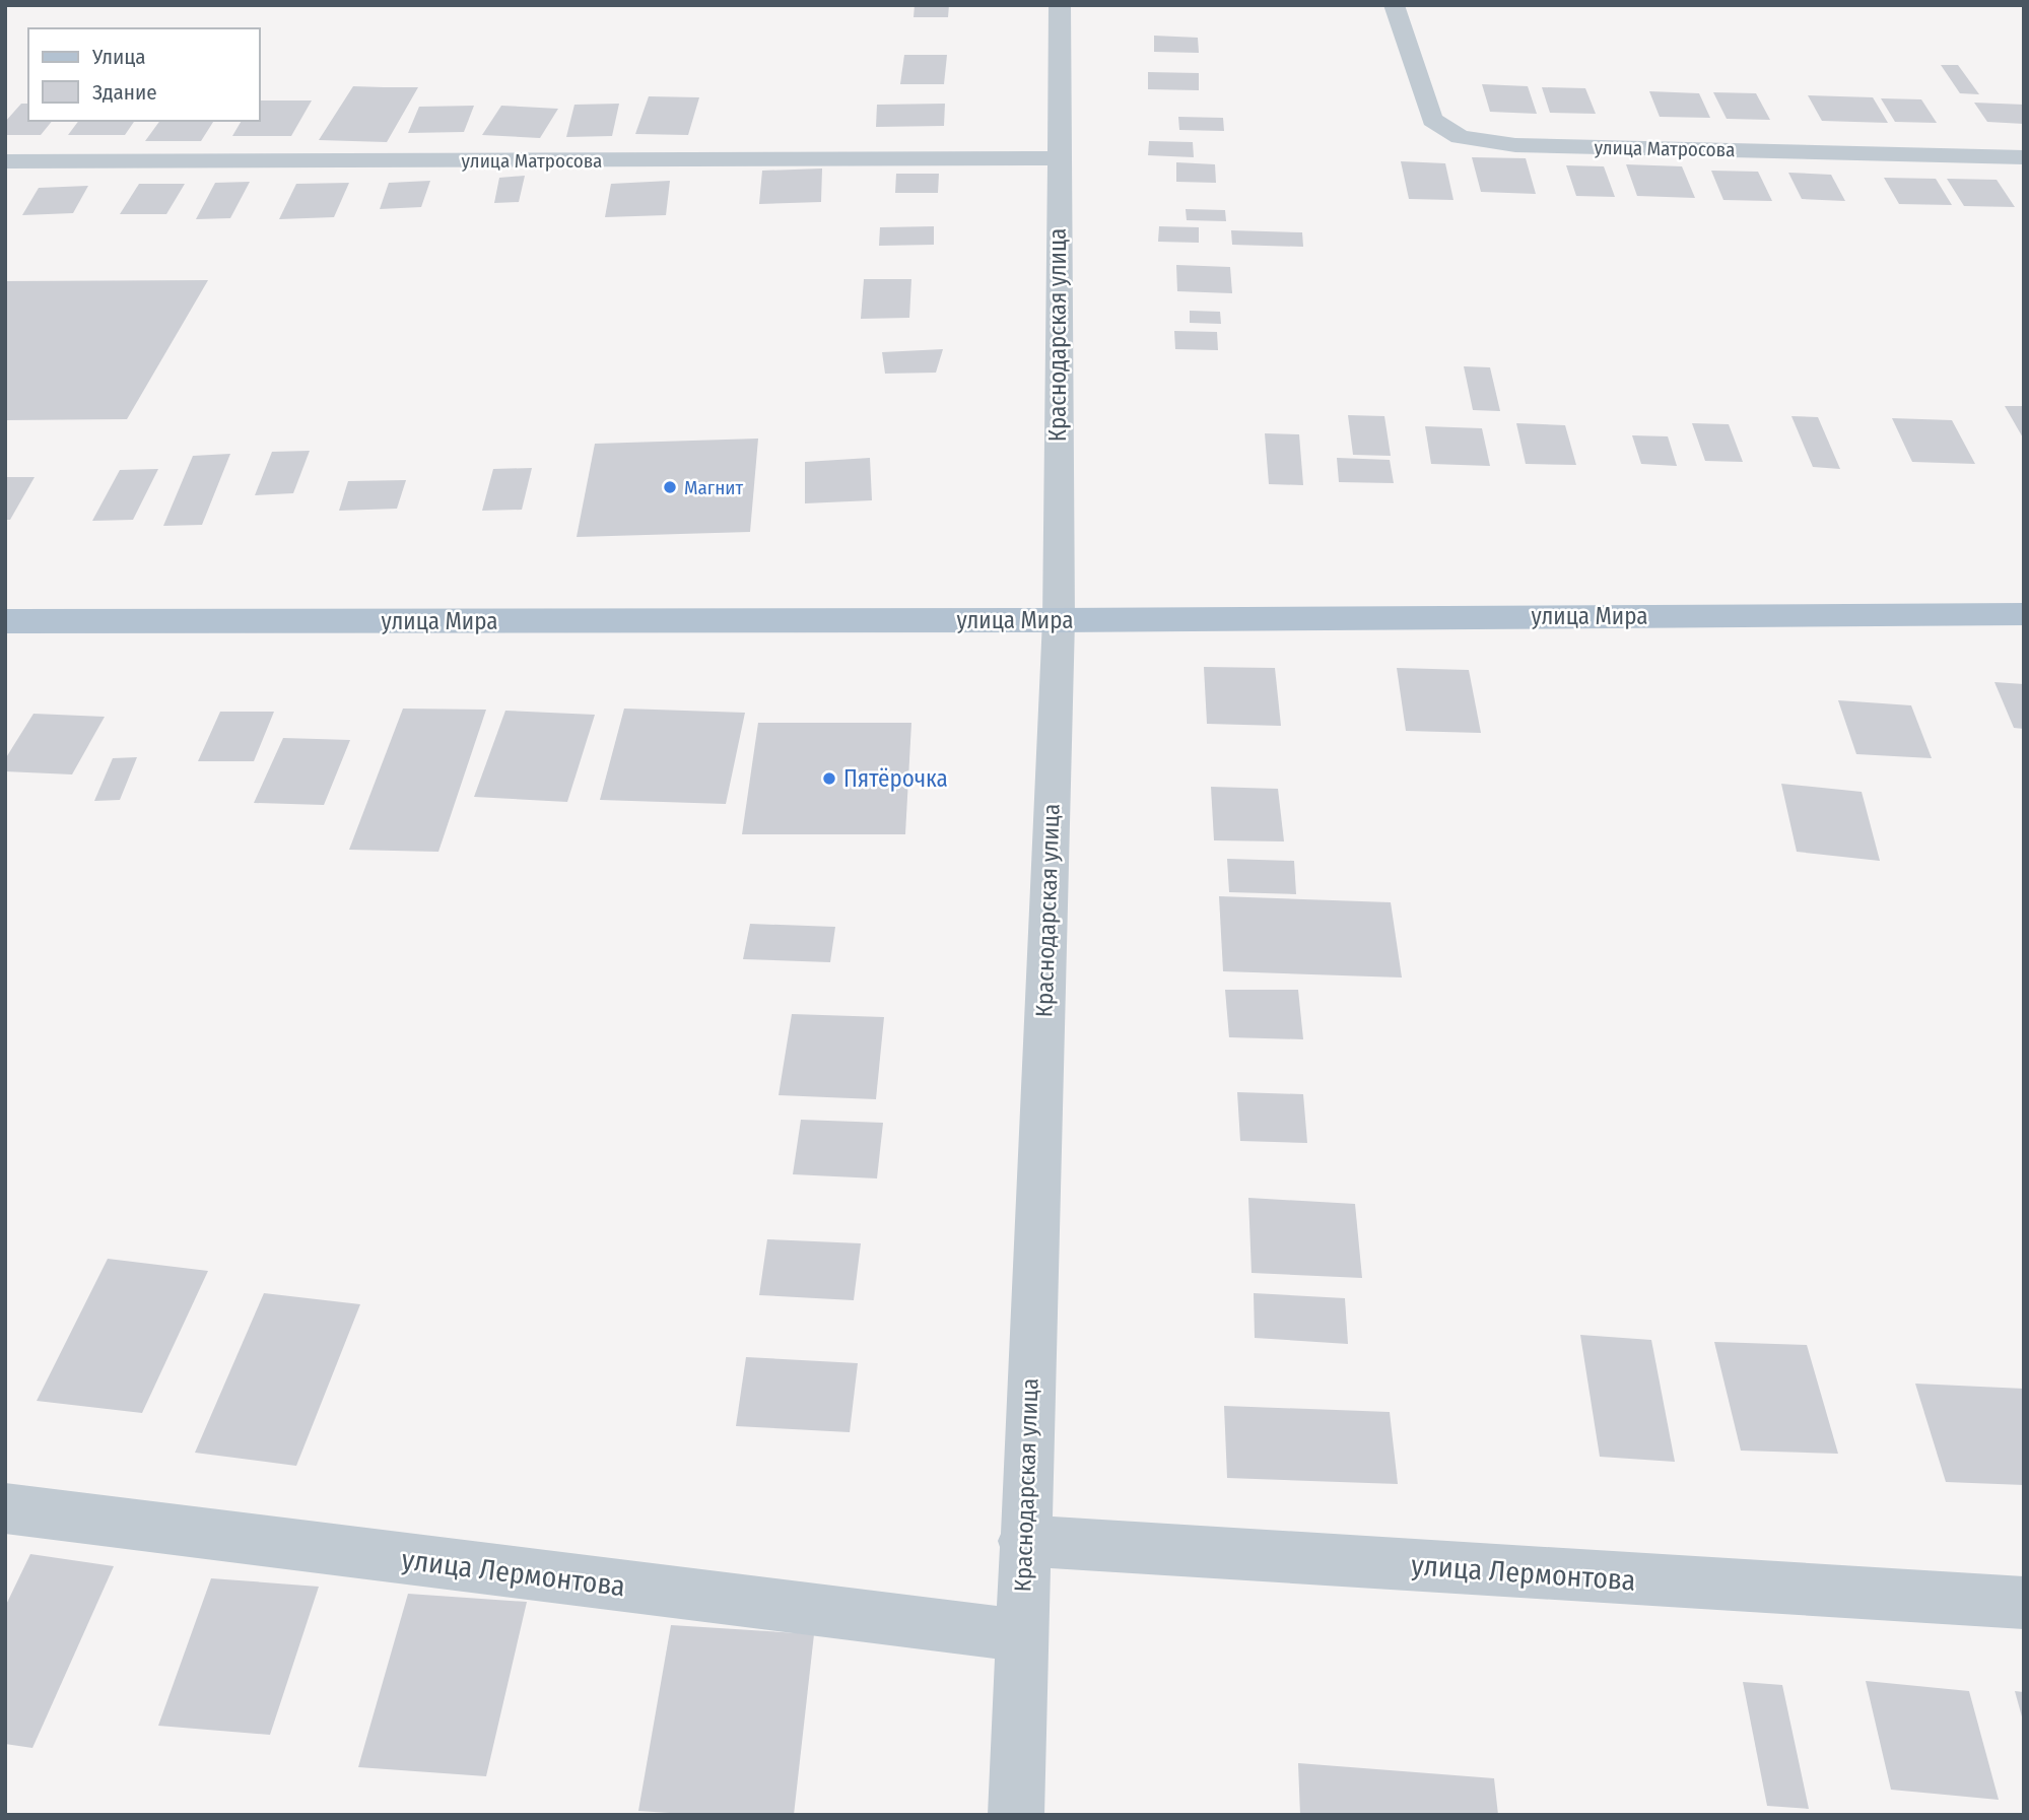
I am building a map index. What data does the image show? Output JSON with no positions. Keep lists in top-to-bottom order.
{
  "streets": {
    "main road": ["улица Мира"],
    "street": ["улица Матросова", "Краснодарская улица", "улица Лермонтова"]
  },
  "crossings": [
    ["улица Матросова", "Краснодарская улица"],
    ["Краснодарская улица", "улица Мира"],
    ["Краснодарская улица", "улица Лермонтова"]
  ],
  "places": ["Магнит", "Пятёрочка"],
  "legend": ["Улица", "Здание"]
}
